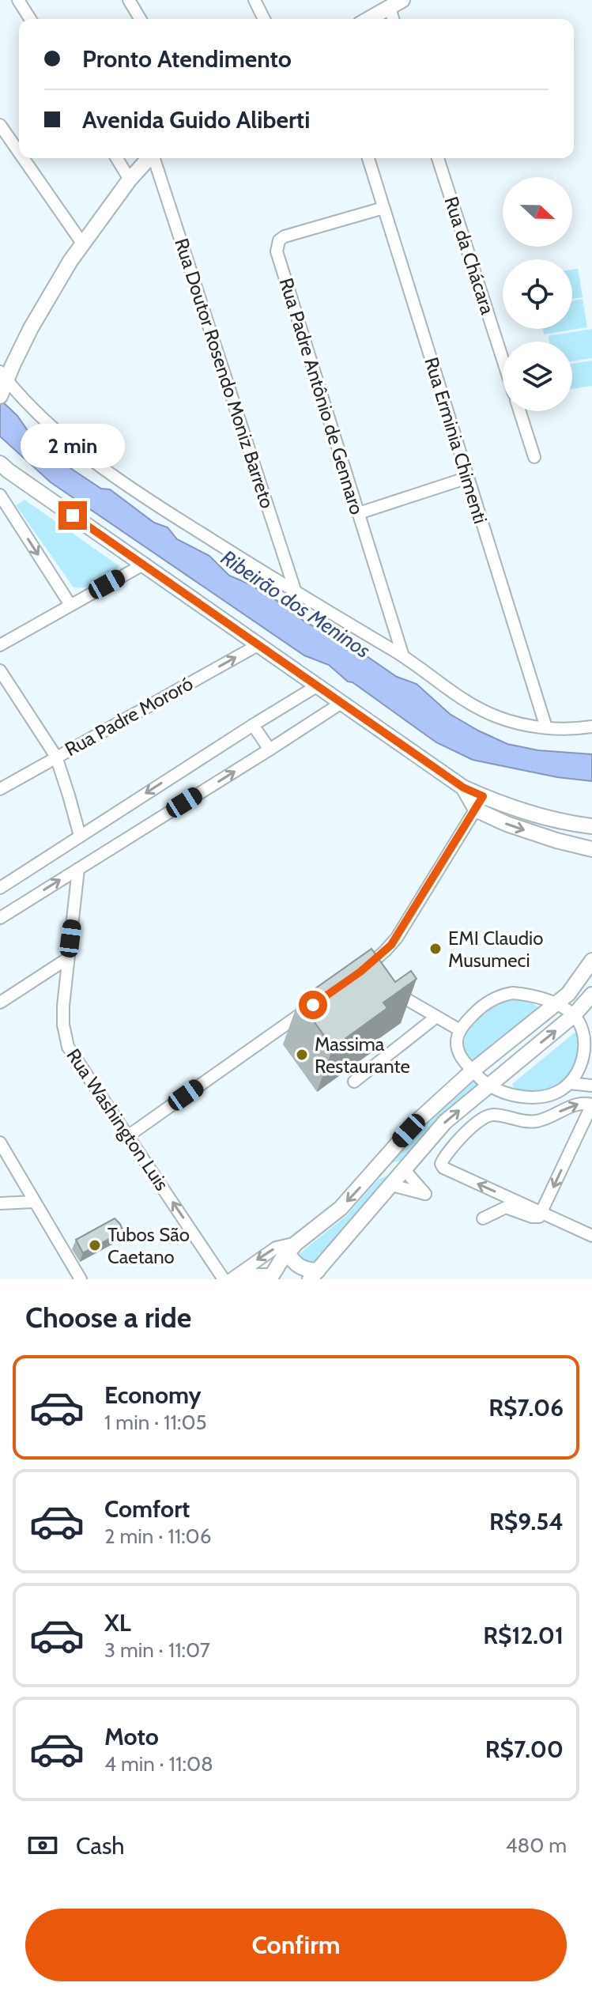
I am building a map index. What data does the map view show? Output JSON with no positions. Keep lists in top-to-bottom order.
{
  "streets": {
    "street": [
      "Rua da Chácara",
      "Rua Doutor Rosendo Moniz Barreto",
      "Rua Padre Antônio de Gennaro",
      "Rua Erminia Chimenti",
      "Rua Padre Mororó",
      "Rua Washington Luis"
    ]
  },
  "crossings": [
    ["Rua Padre Antônio de Gennaro", "Rua Erminia Chimenti"]
  ],
  "one_way": ["Rua Washington Luis"],
  "water": ["Ribeirão dos Meninos"],
  "places": ["EMI Claudio Musumeci", "Massima Restaurante", "Tubos São Caetano"],
  "north": "right",
  "page": {
    "banner": ["Pronto Atendimento", "Avenida Guido Aliberti"],
    "bubble": "2 min",
    "heading": "Choose a ride",
    "list": [
      {
        "name": "Economy",
        "note": "1 min · 11:05",
        "value": "R$7.06"
      },
      {
        "name": "Comfort",
        "note": "2 min · 11:06",
        "value": "R$9.54"
      },
      {
        "name": "XL",
        "note": "3 min · 11:07",
        "value": "R$12.01"
      },
      {
        "name": "Moto",
        "note": "4 min · 11:08",
        "value": "R$7.00"
      }
    ],
    "pay": ["Cash", "480 m"],
    "buttons": "Confirm"
  }
}
